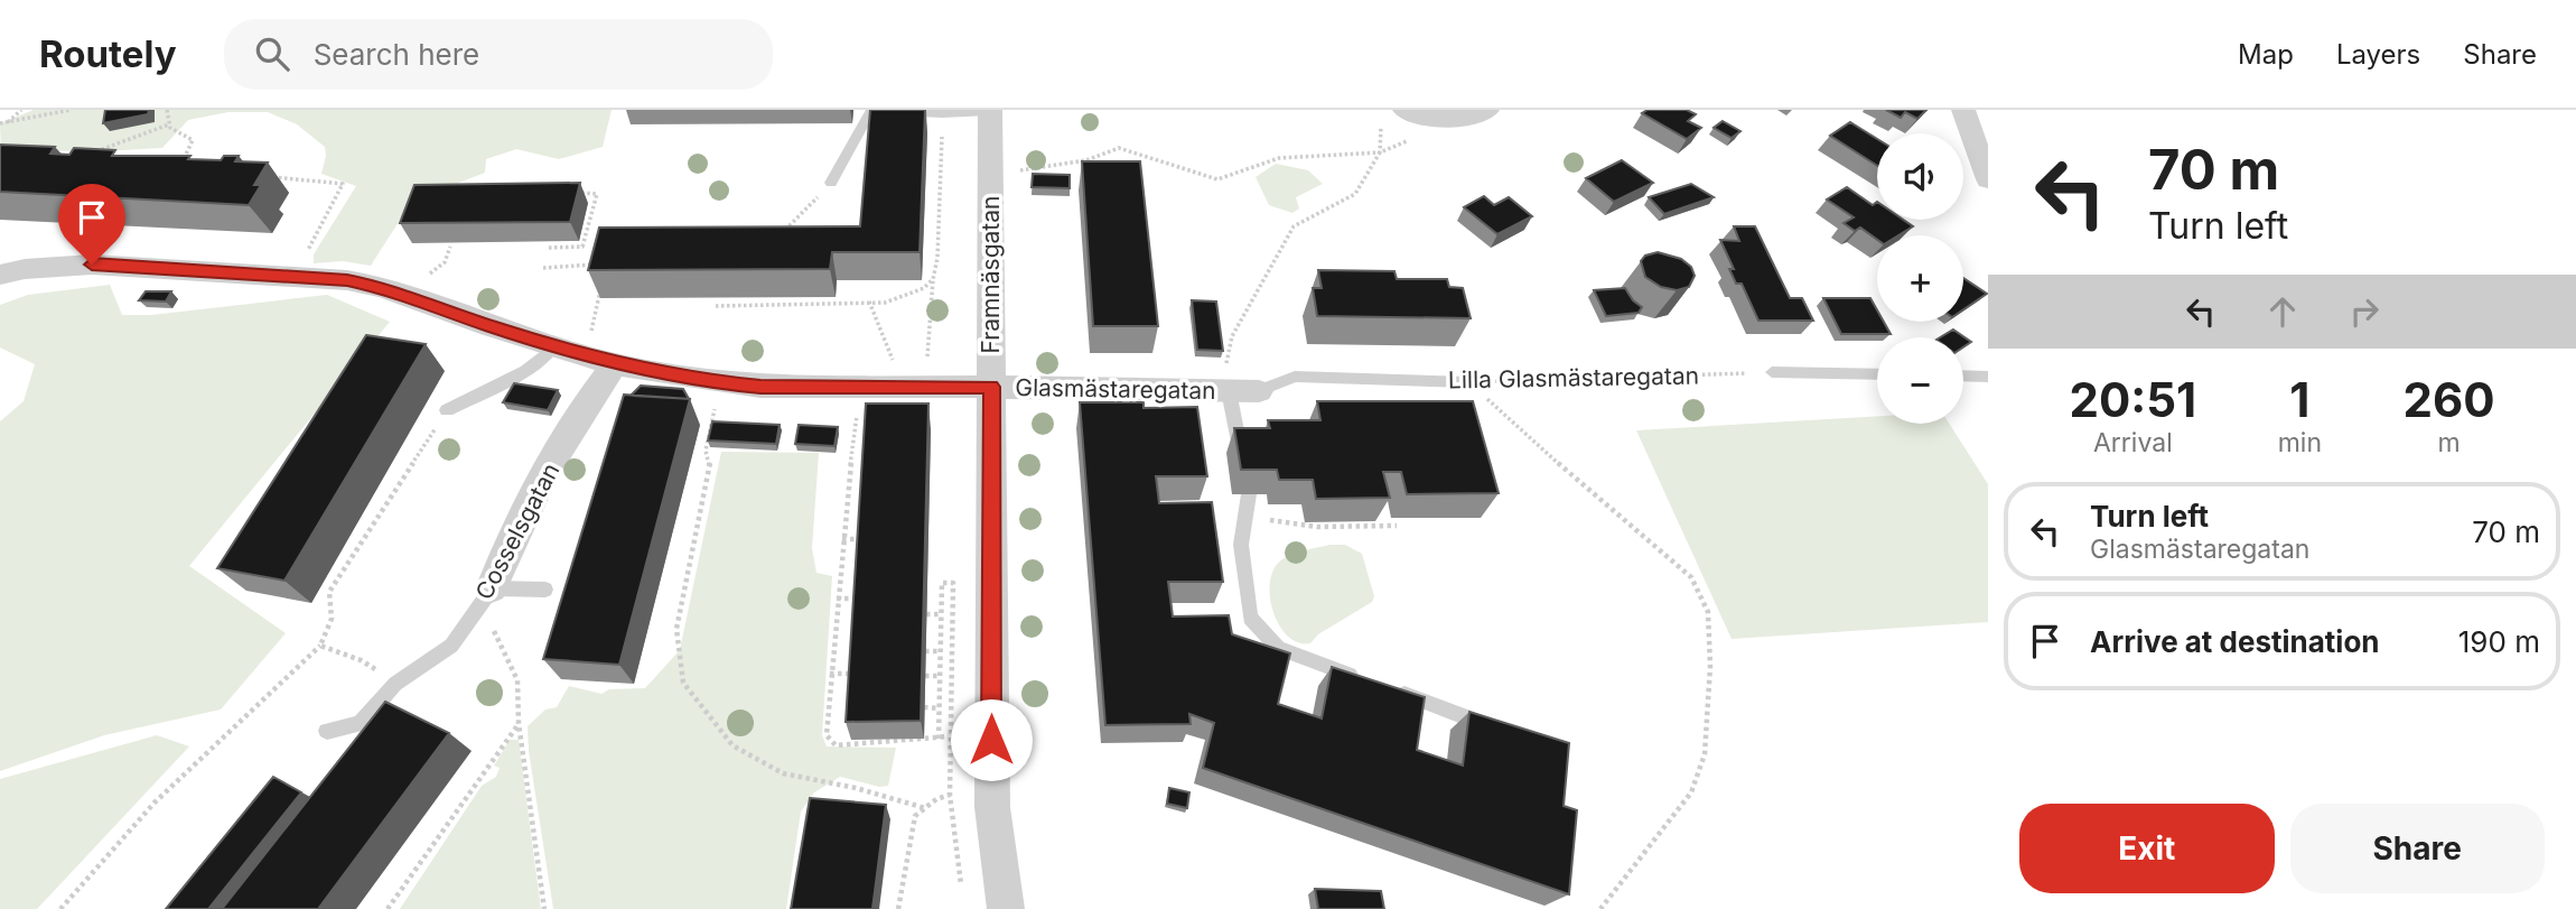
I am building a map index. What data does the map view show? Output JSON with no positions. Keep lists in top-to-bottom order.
{
  "streets": {
    "street": ["Framnäsgatan", "Glasmästaregatan", "Cosselsgatan"],
    "lane": ["Lilla Glasmästaregatan"]
  },
  "crossings": [
    ["Framnäsgatan", "Glasmästaregatan"],
    ["Lilla Glasmästaregatan", "Glasmästaregatan"],
    ["Glasmästaregatan", "Cosselsgatan"]
  ],
  "page": {
    "header": "Routely",
    "search": "Search here",
    "nav": ["Map", "Layers", "Share"],
    "turn": ["70 m", "Turn left"],
    "map_buttons": ["+", "−"],
    "eta": [
      "20:51",
      "Arrival",
      "1",
      "min",
      "260",
      "m"
    ],
    "list": [
      {
        "name": "Turn left",
        "note": "Glasmästaregatan",
        "value": "70 m"
      },
      {
        "name": "Arrive at destination",
        "value": "190 m"
      }
    ],
    "buttons": ["Exit", "Share"]
  }
}
